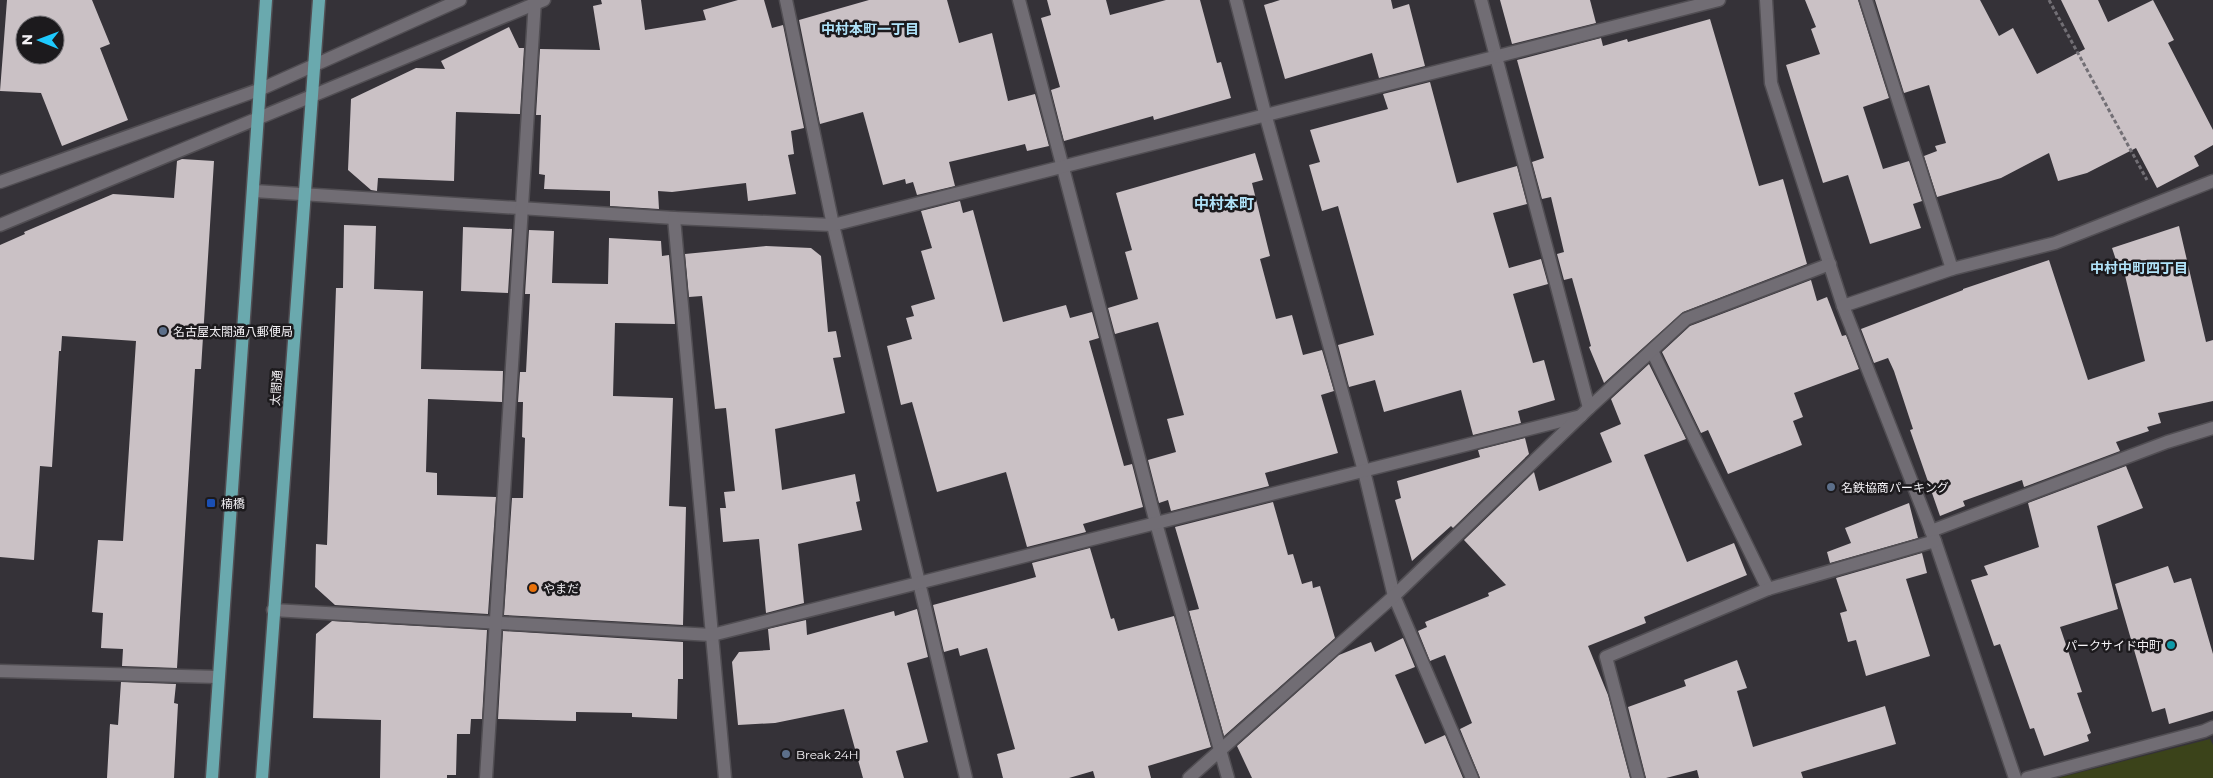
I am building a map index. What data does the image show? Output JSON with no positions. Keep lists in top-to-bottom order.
{
  "streets": {
    "main road": ["太閤通"]
  },
  "districts": ["中村本町一丁目", "中村本町", "中村中町四丁目"],
  "places": {
    "other": [
      "名古屋太閤通八郵便局",
      "名鉄協商パーキング",
      "やまだ",
      "パークサイド中町",
      "Break 24H"
    ],
    "transit": ["楠橋"]
  },
  "north": "left"
}
